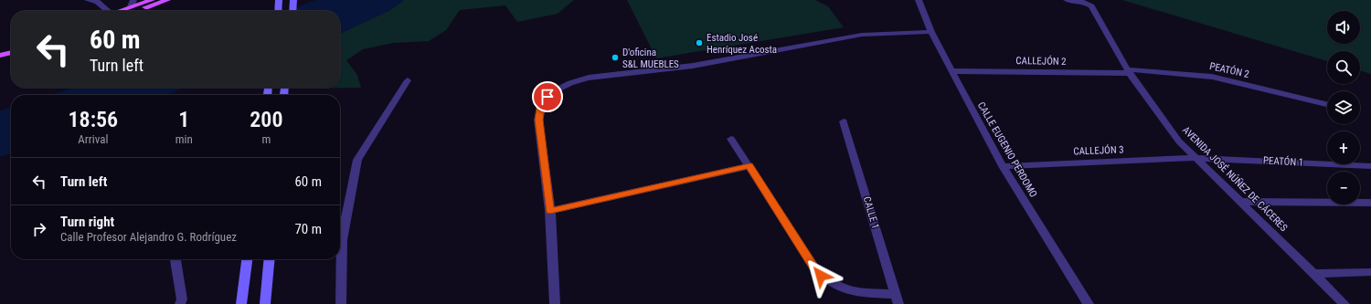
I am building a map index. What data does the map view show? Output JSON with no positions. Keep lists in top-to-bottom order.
{
  "streets": {
    "street": [
      "CALLEJÓN 2",
      "PEATÓN 2",
      "CALLE EUGENIO PERDOMO",
      "CALLEJÓN 3",
      "PEATÓN 1",
      "AVENIDA JOSÉ NÚÑEZ DE CÁCERES",
      "CALLE 1"
    ]
  },
  "crossings": [
    ["CALLEJÓN 2", "PEATÓN 2"],
    ["CALLEJÓN 2", "CALLE EUGENIO PERDOMO"],
    ["CALLEJÓN 2", "AVENIDA JOSÉ NÚÑEZ DE CÁCERES"],
    ["PEATÓN 2", "AVENIDA JOSÉ NÚÑEZ DE CÁCERES"],
    ["CALLE EUGENIO PERDOMO", "CALLEJÓN 3"],
    ["CALLEJÓN 3", "PEATÓN 1"],
    ["CALLEJÓN 3", "AVENIDA JOSÉ NÚÑEZ DE CÁCERES"],
    ["PEATÓN 1", "AVENIDA JOSÉ NÚÑEZ DE CÁCERES"]
  ],
  "places": ["Estadio José Henríquez Acosta", "D'oficina S&L MUEBLES"],
  "page": {
    "map_buttons": ["+", "−"],
    "turn": ["60 m", "Turn left"],
    "eta": [
      "18:56",
      "Arrival",
      "1",
      "min",
      "200",
      "m"
    ],
    "list": [
      {
        "name": "Turn left",
        "value": "60 m"
      },
      {
        "name": "Turn right",
        "note": "Calle Profesor Alejandro G. Rodríguez",
        "value": "70 m"
      }
    ]
  }
}
